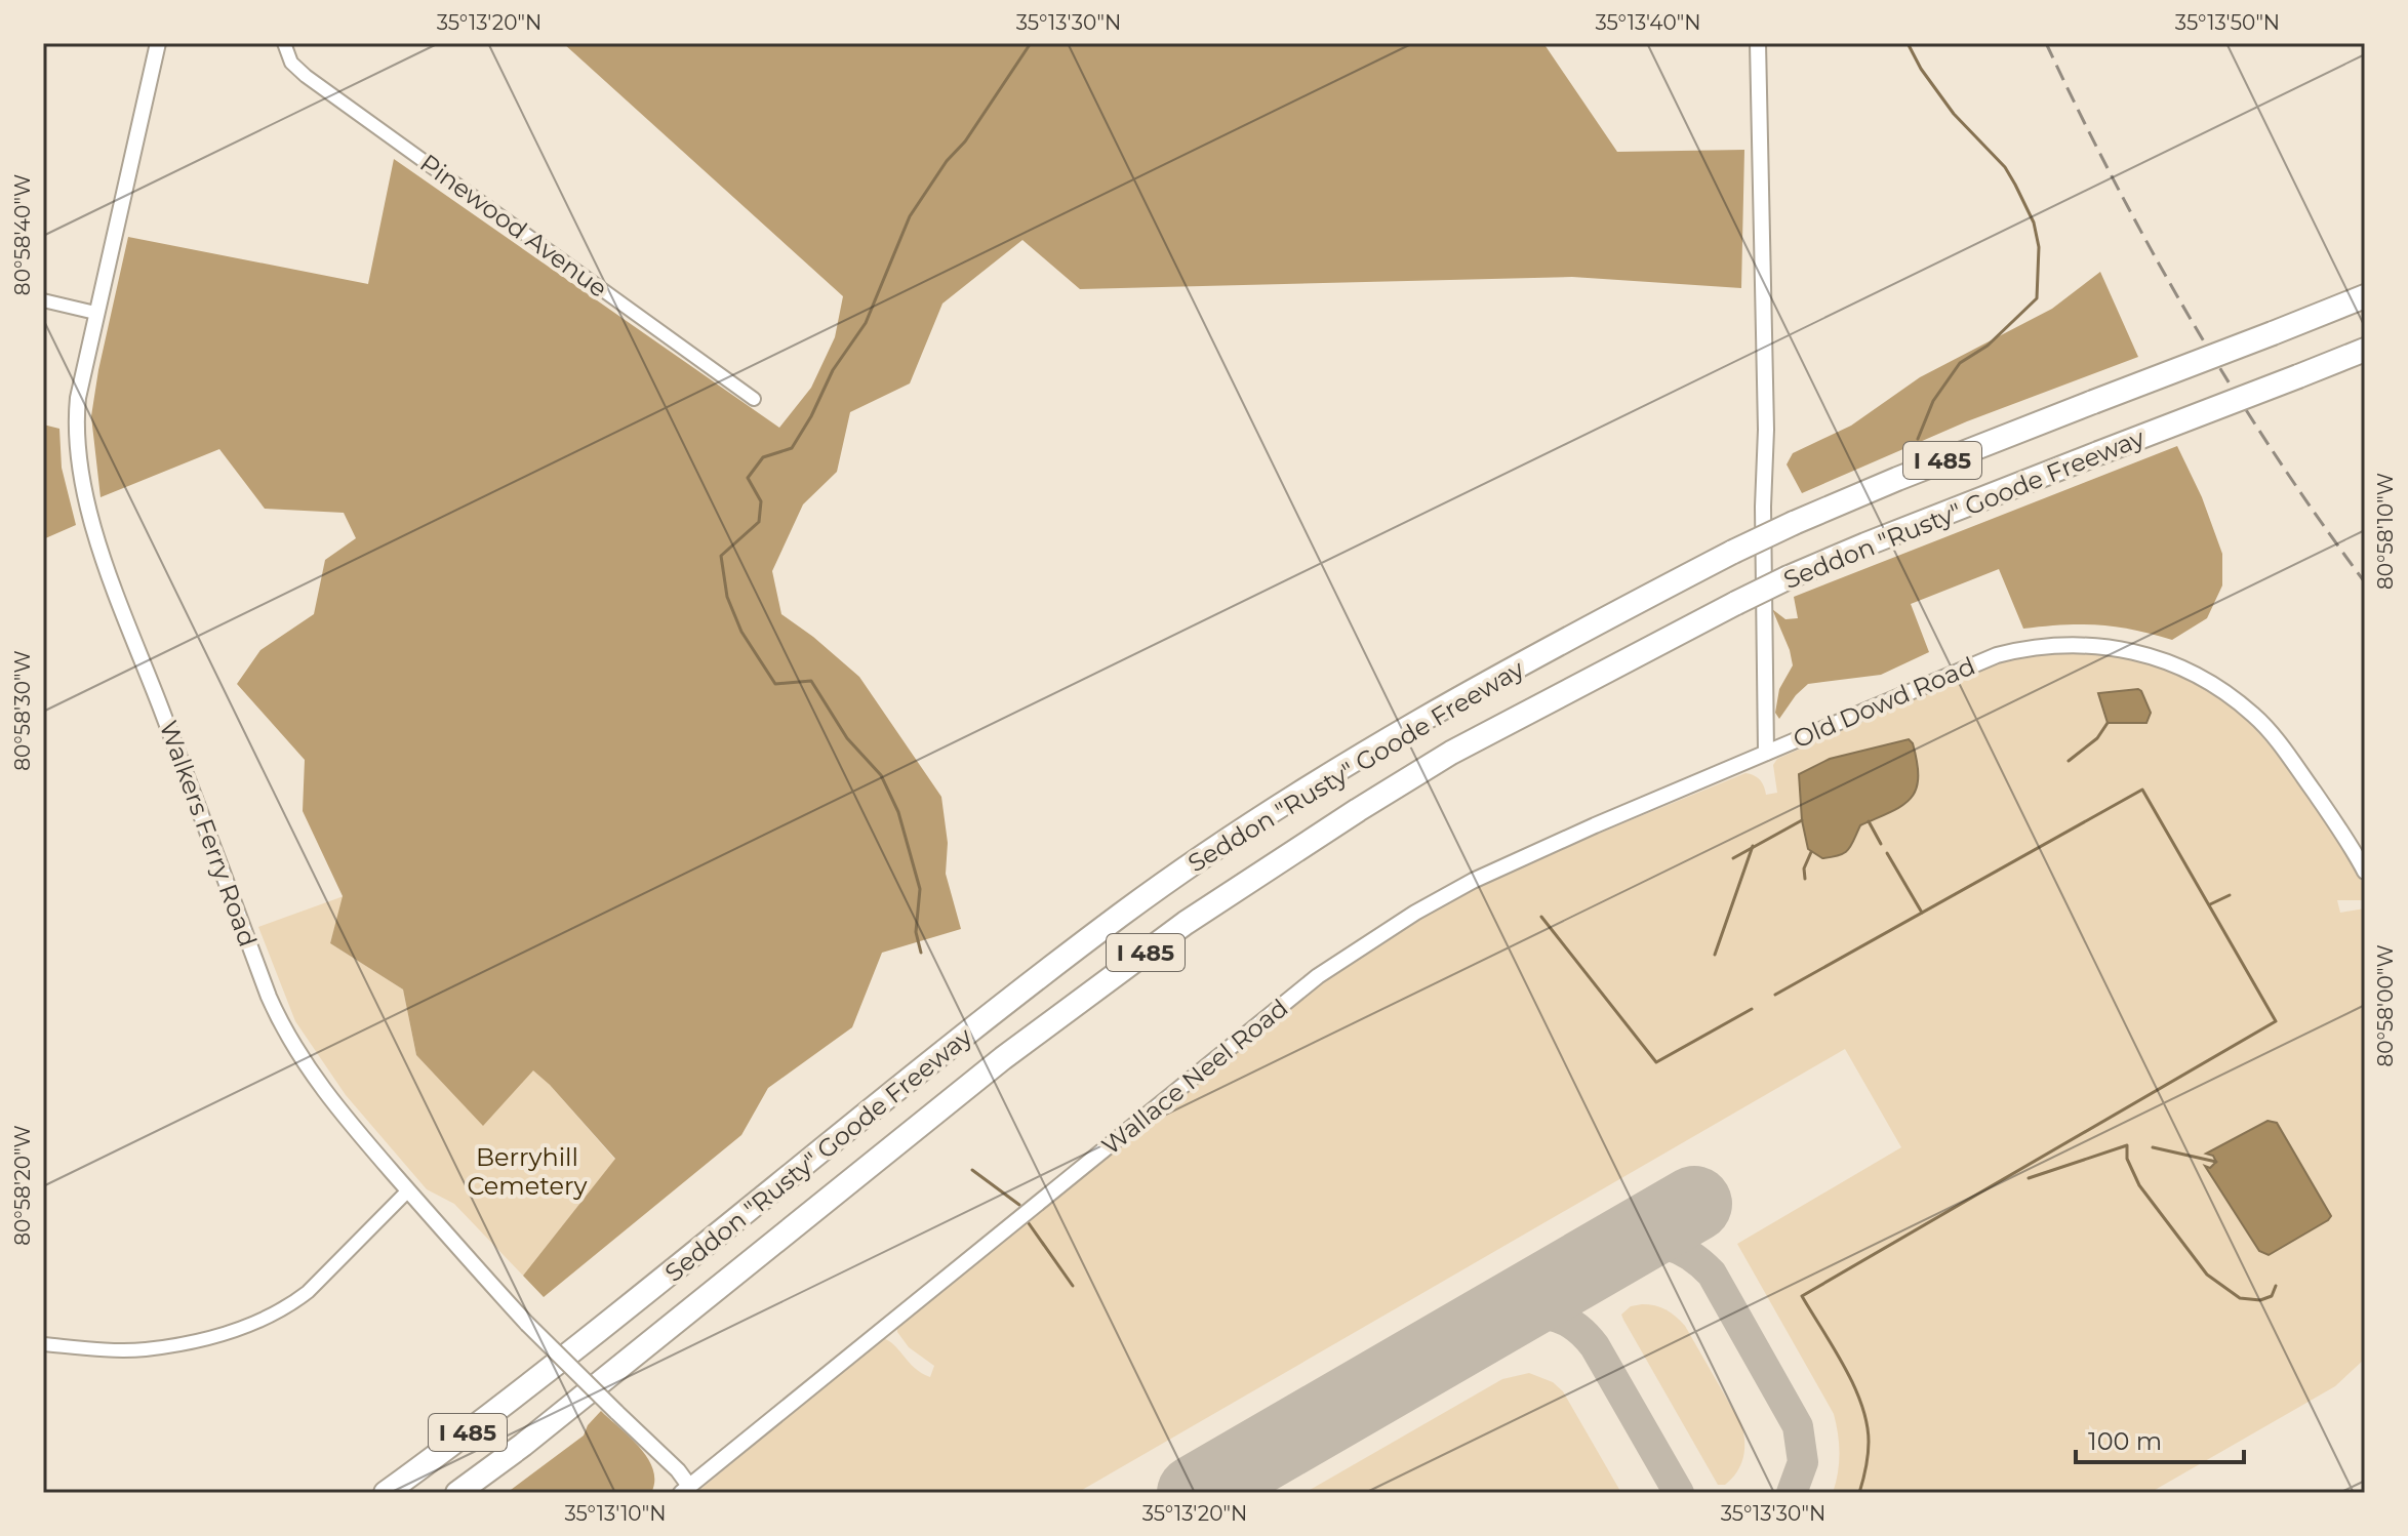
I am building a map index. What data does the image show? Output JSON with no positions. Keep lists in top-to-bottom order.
{
  "streets": {
    "highway": ["I 485", "Seddon \"Rusty\" Goode Freeway"],
    "street": [
      "Pinewood Avenue",
      "Old Dowd Road",
      "Walkers Ferry Road",
      "Wallace Neel Road"
    ]
  },
  "crossings": [
    ["Old Dowd Road", "Wallace Neel Road"],
    ["Walkers Ferry Road", "Wallace Neel Road"]
  ],
  "parks": ["Berryhill Cemetery"],
  "scale_bar": "100 m",
  "coordinates": [
    "35°13'20\"N",
    "35°13'30\"N",
    "35°13'40\"N",
    "35°13'50\"N",
    "80°58'40\"W",
    "80°58'10\"W",
    "80°58'30\"W",
    "80°58'00\"W",
    "80°58'20\"W",
    "35°13'10\"N"
  ]
}
